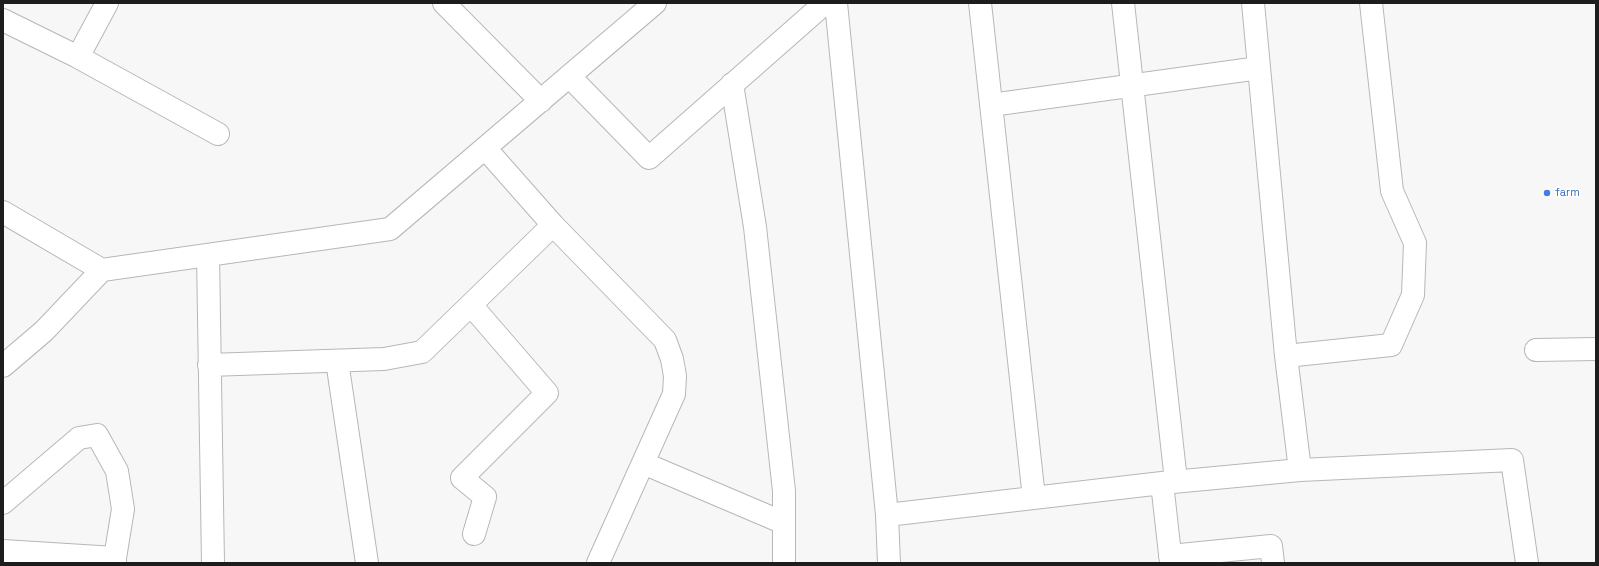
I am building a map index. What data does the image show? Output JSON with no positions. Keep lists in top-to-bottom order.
{
  "places": ["farm"]
}
